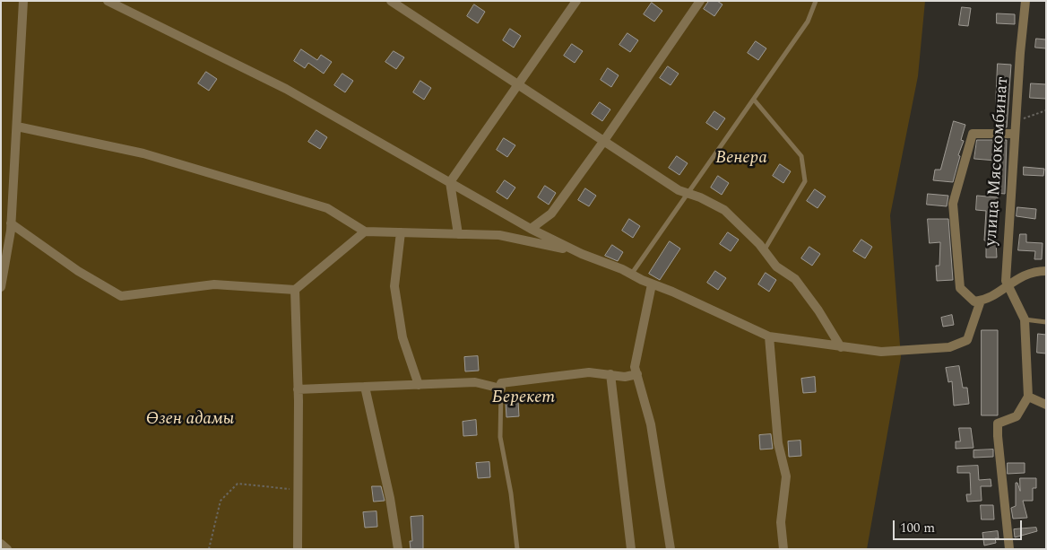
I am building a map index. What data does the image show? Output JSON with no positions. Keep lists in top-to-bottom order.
{
  "streets": {
    "street": ["улица Мясокомбинат"]
  },
  "parks": ["Венера", "Берекет", "Өзен адамы"],
  "scale_bar": "100 m"
}
